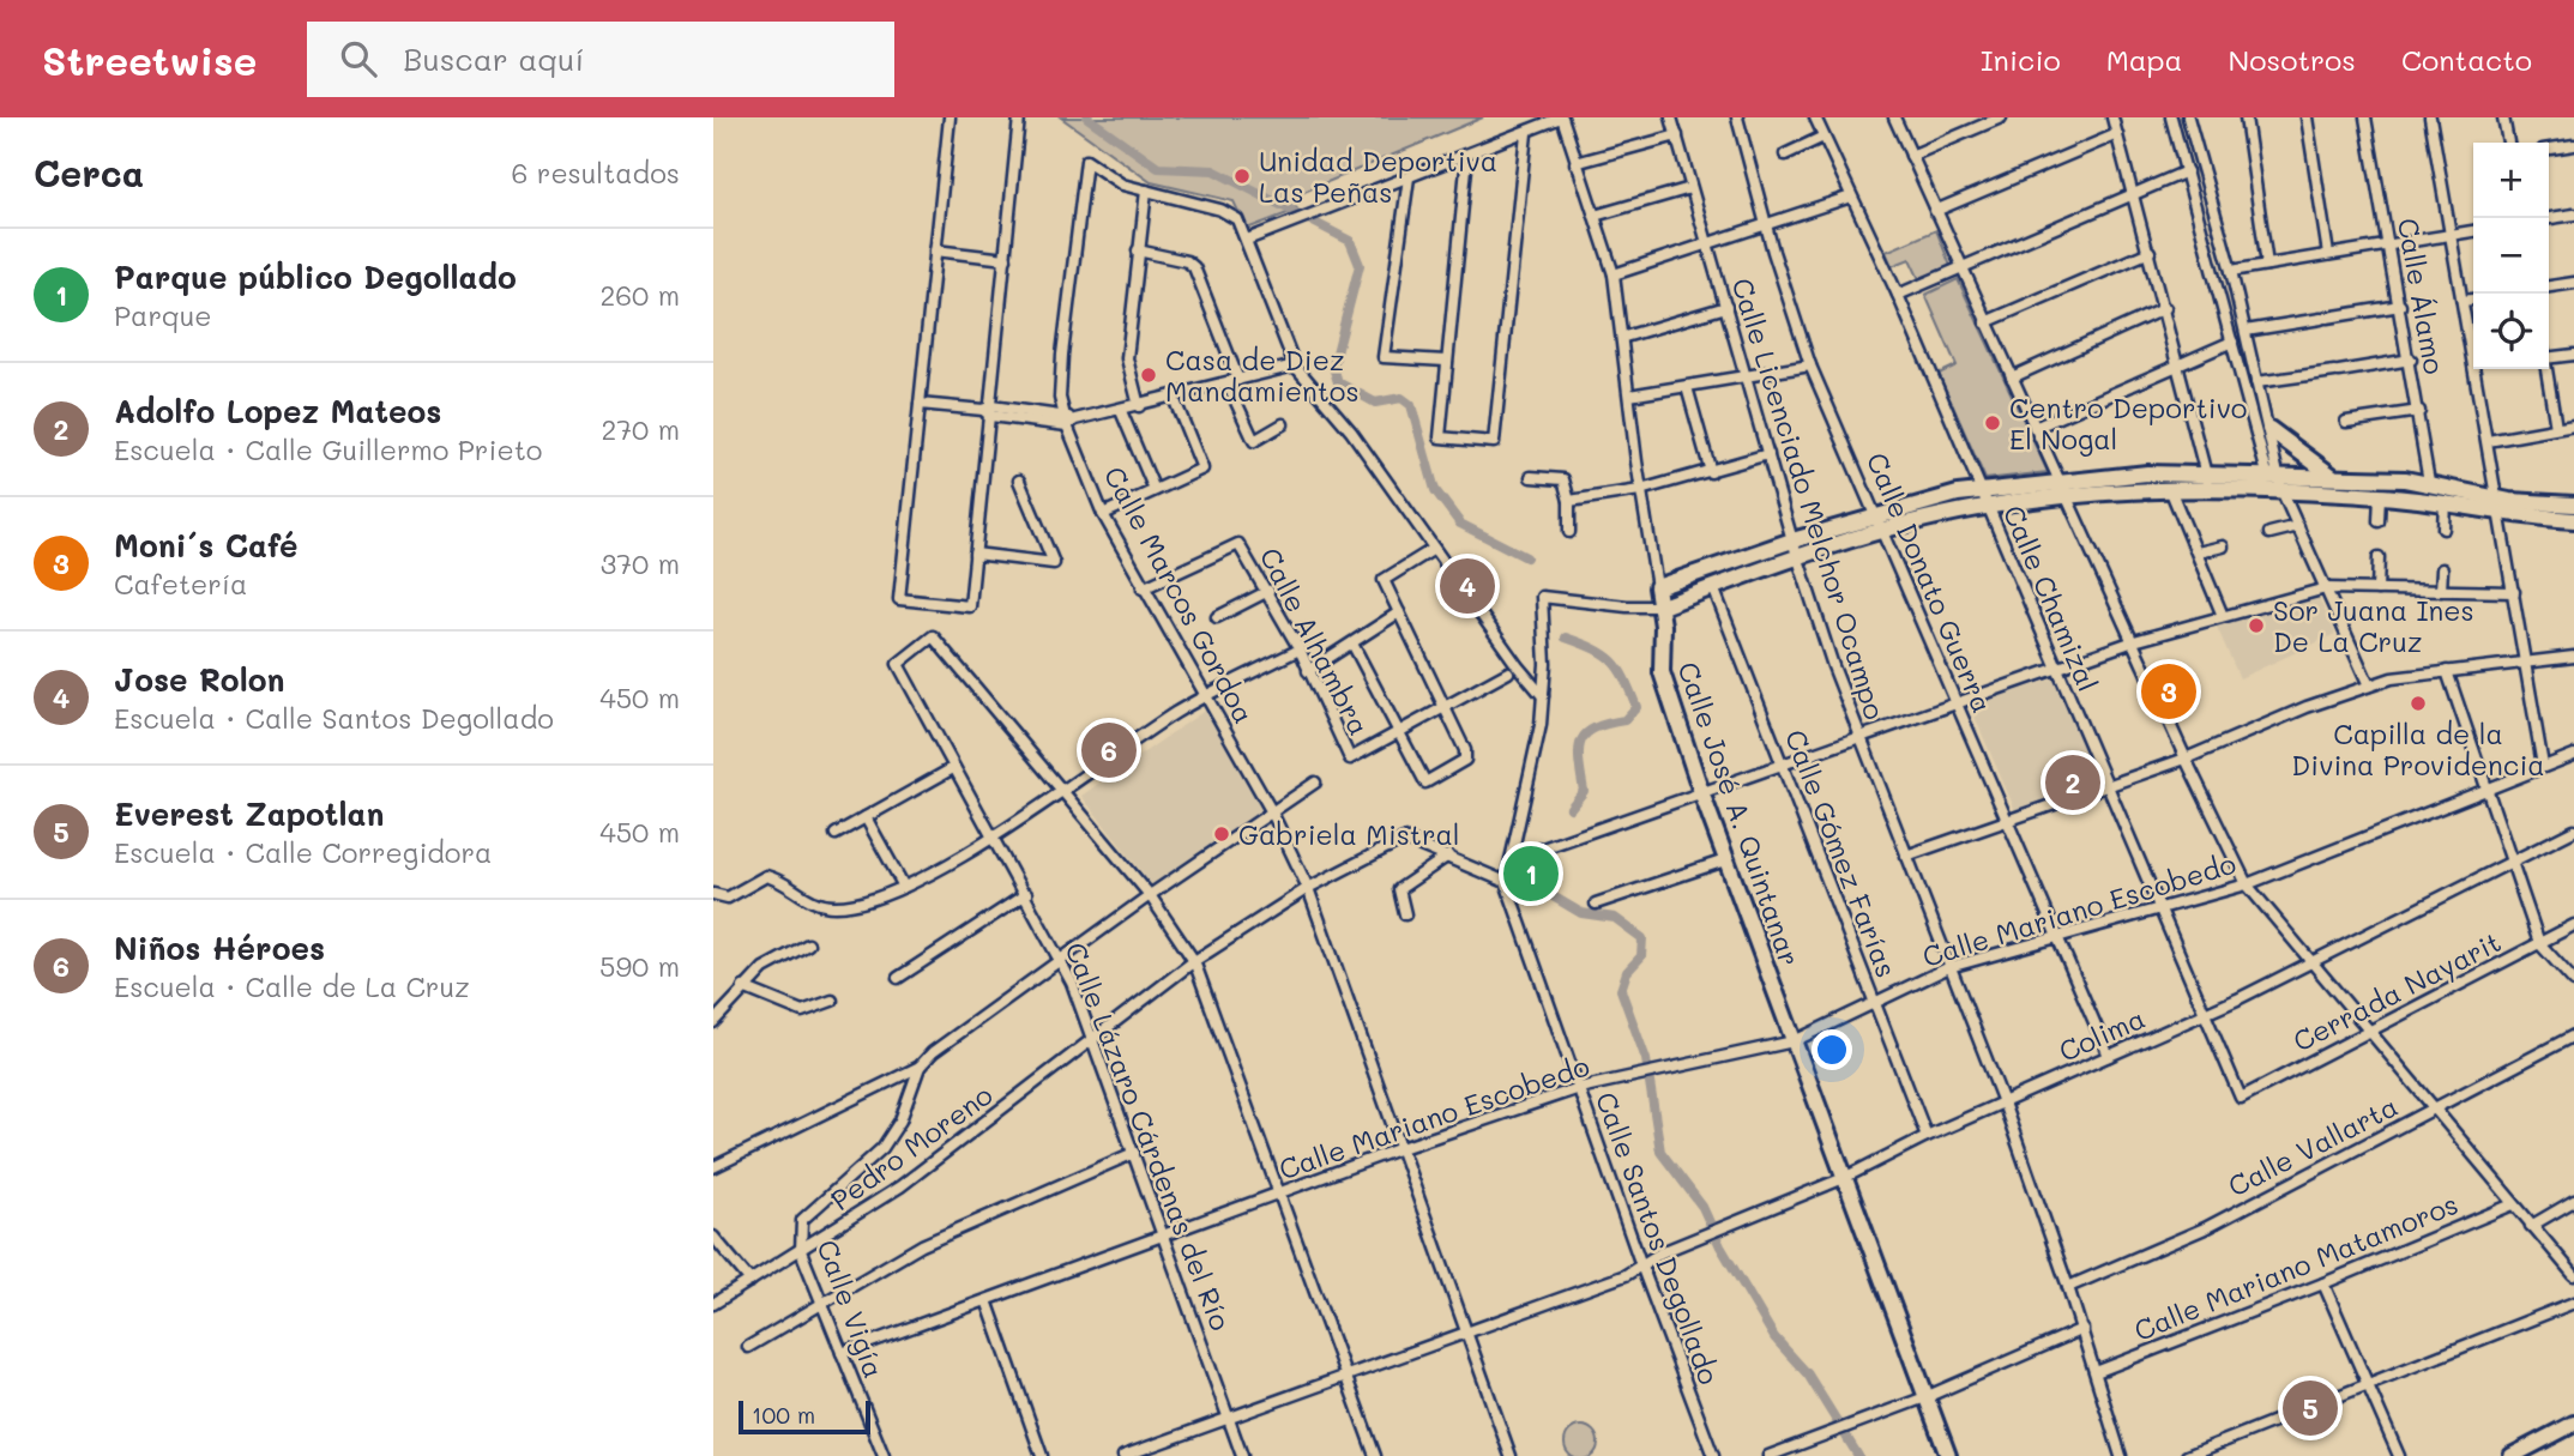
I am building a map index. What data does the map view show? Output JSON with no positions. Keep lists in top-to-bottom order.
{
  "streets": {
    "street": [
      "Calle Álamo",
      "Calle Licenciado Melchor Ocampo",
      "Calle Donato Guerra",
      "Calle Marcos Gordoa",
      "Calle Chamizal",
      "Calle Alhambra",
      "Calle José A. Quintanar",
      "Calle Gómez Farías",
      "Calle Mariano Escobedo",
      "Cerrada Nayarit",
      "Colima",
      "Calle Lázaro Cárdenas del Río",
      "Calle Vallarta",
      "Pedro Moreno",
      "Calle Santos Degollado",
      "Calle Mariano Matamoros",
      "Calle Vigía"
    ]
  },
  "crossings": [
    ["Calle Licenciado Melchor Ocampo", "Calle Mariano Escobedo"],
    ["Calle Licenciado Melchor Ocampo", "Colima"],
    ["Calle Licenciado Melchor Ocampo", "Calle Vallarta"],
    ["Calle Licenciado Melchor Ocampo", "Calle Mariano Matamoros"],
    ["Calle Donato Guerra", "Calle Mariano Escobedo"],
    ["Calle Donato Guerra", "Colima"],
    ["Calle Marcos Gordoa", "Calle Alhambra"],
    ["Calle Marcos Gordoa", "Calle Mariano Escobedo"],
    ["Calle Marcos Gordoa", "Colima"],
    ["Calle Marcos Gordoa", "Pedro Moreno"],
    ["Calle Chamizal", "Calle Mariano Escobedo"],
    ["Calle Chamizal", "Cerrada Nayarit"],
    ["Calle Chamizal", "Colima"],
    ["Calle José A. Quintanar", "Calle Mariano Escobedo"],
    ["Calle José A. Quintanar", "Colima"],
    ["Calle Gómez Farías", "Calle Mariano Escobedo"],
    ["Calle Gómez Farías", "Colima"],
    ["Calle Mariano Escobedo", "Calle Lázaro Cárdenas del Río"],
    ["Calle Mariano Escobedo", "Calle Santos Degollado"],
    ["Calle Mariano Escobedo", "Calle Vigía"],
    ["Colima", "Calle Lázaro Cárdenas del Río"],
    ["Colima", "Calle Santos Degollado"],
    ["Calle Lázaro Cárdenas del Río", "Pedro Moreno"],
    ["Pedro Moreno", "Calle Santos Degollado"],
    ["Pedro Moreno", "Calle Vigía"]
  ],
  "places": [
    "Unidad Deportiva Las Peñas",
    "Casa de Diez Mandamientos",
    "Centro Deportivo El Nogal",
    "Sor Juana Ines De La Cruz",
    "Capilla de la Divina Providencia",
    "Gabriela Mistral"
  ],
  "scale_bar": "100 m",
  "page": {
    "header": "Streetwise",
    "search": "Buscar aquí",
    "nav": [
      "Inicio",
      "Mapa",
      "Nosotros",
      "Contacto"
    ],
    "heading": ["Cerca", "6 resultados"],
    "map_buttons": ["+", "−"],
    "list": [
      {
        "mark": "1",
        "name": "Parque público Degollado",
        "note": "Parque",
        "value": "260 m"
      },
      {
        "mark": "2",
        "name": "Adolfo Lopez Mateos",
        "note": "Escuela · Calle Guillermo Prieto",
        "value": "270 m"
      },
      {
        "mark": "3",
        "name": "Moni´s Café",
        "note": "Cafetería",
        "value": "370 m"
      },
      {
        "mark": "4",
        "name": "Jose Rolon",
        "note": "Escuela · Calle Santos Degollado",
        "value": "450 m"
      },
      {
        "mark": "5",
        "name": "Everest Zapotlan",
        "note": "Escuela · Calle Corregidora",
        "value": "450 m"
      },
      {
        "mark": "6",
        "name": "Niños Héroes",
        "note": "Escuela · Calle de La Cruz",
        "value": "590 m"
      }
    ],
    "pins": [
      "4",
      "3",
      "6",
      "2",
      "1",
      "5"
    ],
    "scale": "100 m"
  }
}
